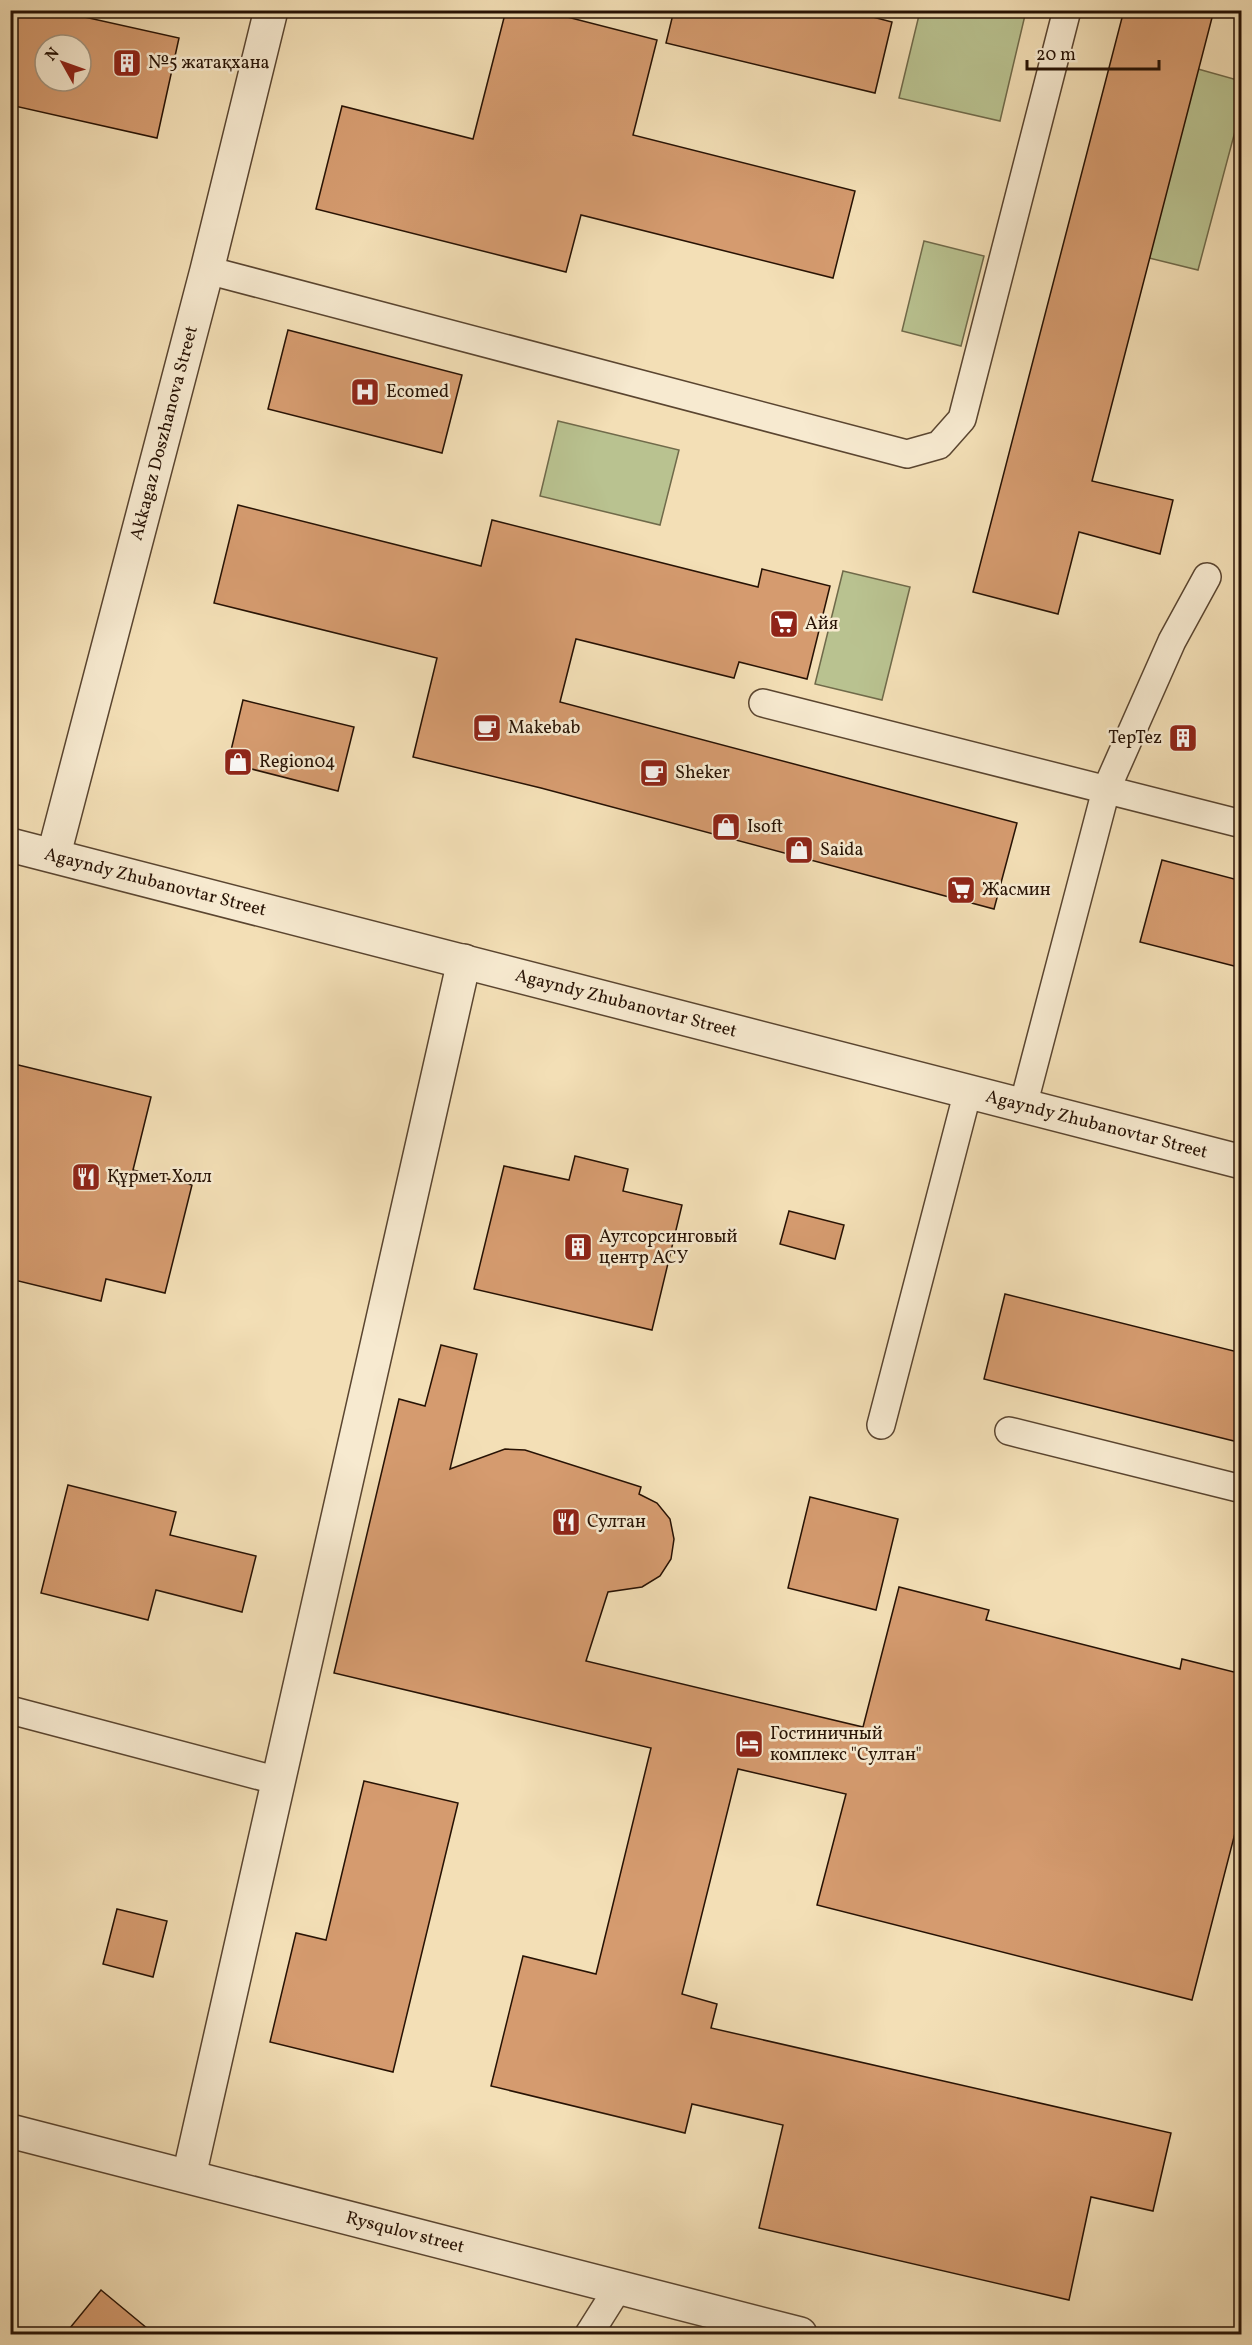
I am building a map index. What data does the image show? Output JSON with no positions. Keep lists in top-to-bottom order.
{
  "streets": {
    "street": ["Akkagaz Doszhanova Street", "Agayndy Zhubanovtar Street", "Rysqulov street"]
  },
  "crossings": [
    ["Akkagaz Doszhanova Street", "Agayndy Zhubanovtar Street"]
  ],
  "places": {
    "building": ["№5 жатақхана", "TepTez", "Аутсорсинговый центр АСУ"],
    "hospital": ["Ecomed"],
    "supermarket": ["Айя", "Жасмин"],
    "cafe": ["Makebab", "Sheker"],
    "shop": ["Region04", "Isoft", "Saida"],
    "restaurant": ["Құрмет Холл", "Султан"],
    "hotel": ["Гостиничный комплекс \"Султан\""]
  },
  "scale_bar": "20 m",
  "north": "top left"
}
